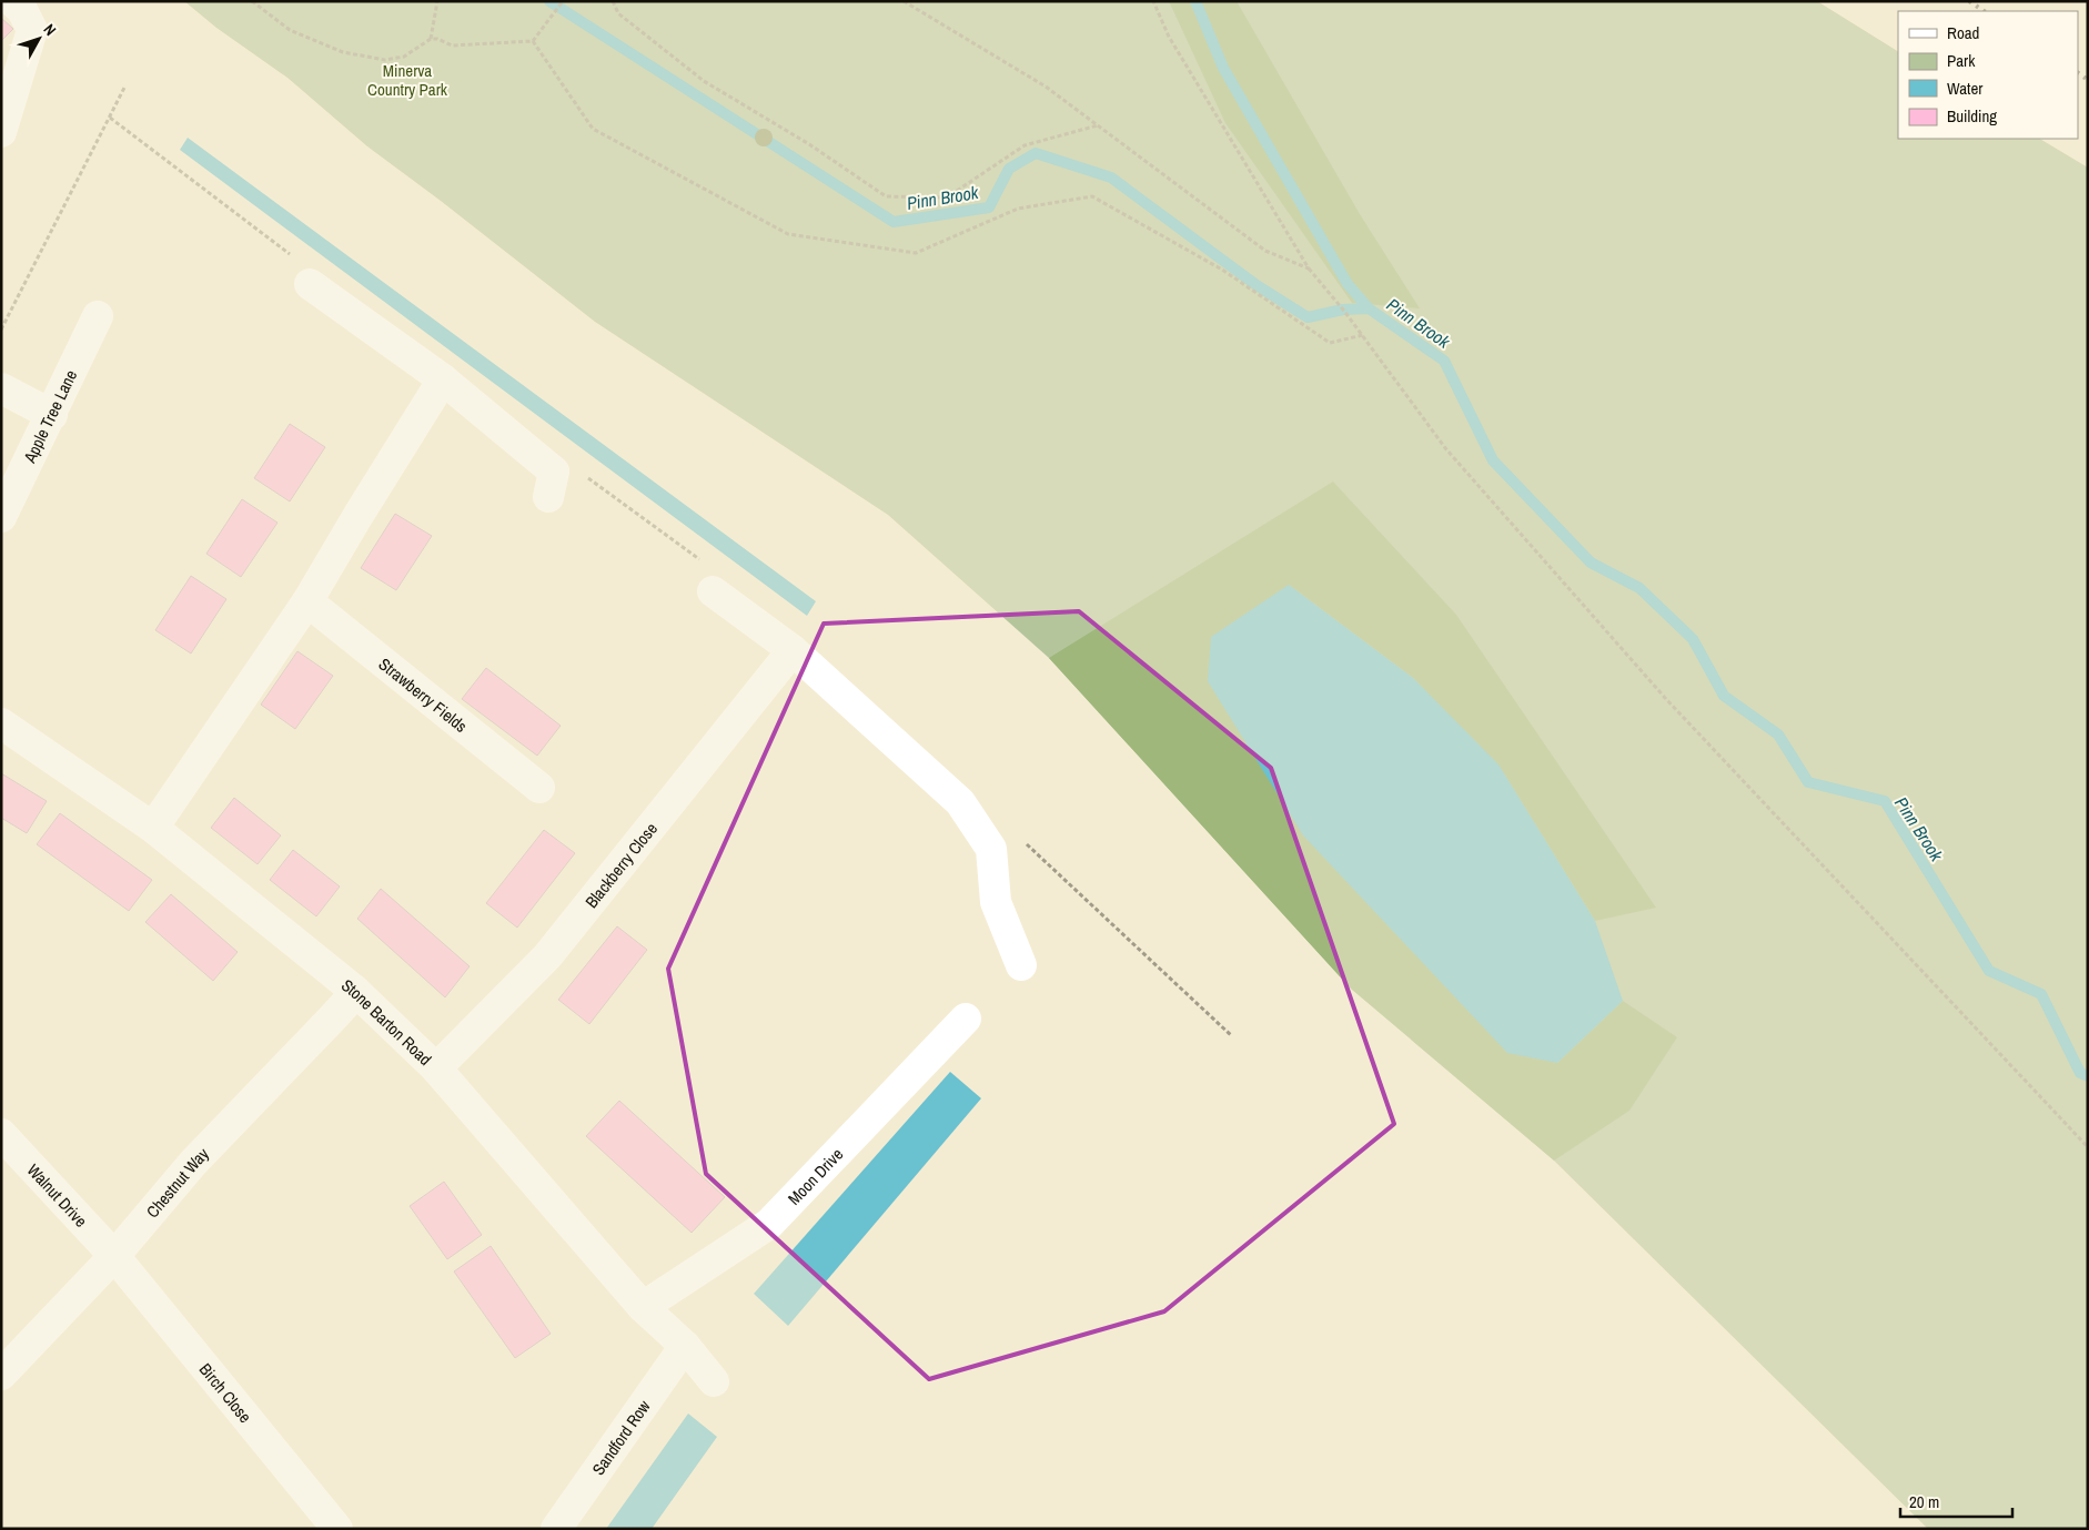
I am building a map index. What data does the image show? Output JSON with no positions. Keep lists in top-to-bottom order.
{
  "streets": {
    "street": [
      "Apple Tree Lane",
      "Strawberry Fields",
      "Blackberry Close",
      "Stone Barton Road",
      "Moon Drive",
      "Chestnut Way",
      "Walnut Drive",
      "Birch Close",
      "Sandford Row"
    ]
  },
  "crossings": [
    ["Blackberry Close", "Stone Barton Road"],
    ["Stone Barton Road", "Moon Drive"],
    ["Stone Barton Road", "Chestnut Way"],
    ["Stone Barton Road", "Sandford Row"],
    ["Chestnut Way", "Walnut Drive"],
    ["Chestnut Way", "Birch Close"],
    ["Walnut Drive", "Birch Close"]
  ],
  "water": ["Pinn Brook"],
  "parks": ["Minerva Country Park"],
  "legend": [
    "Road",
    "Park",
    "Water",
    "Building"
  ],
  "scale_bar": "20 m",
  "north": "top right"
}
